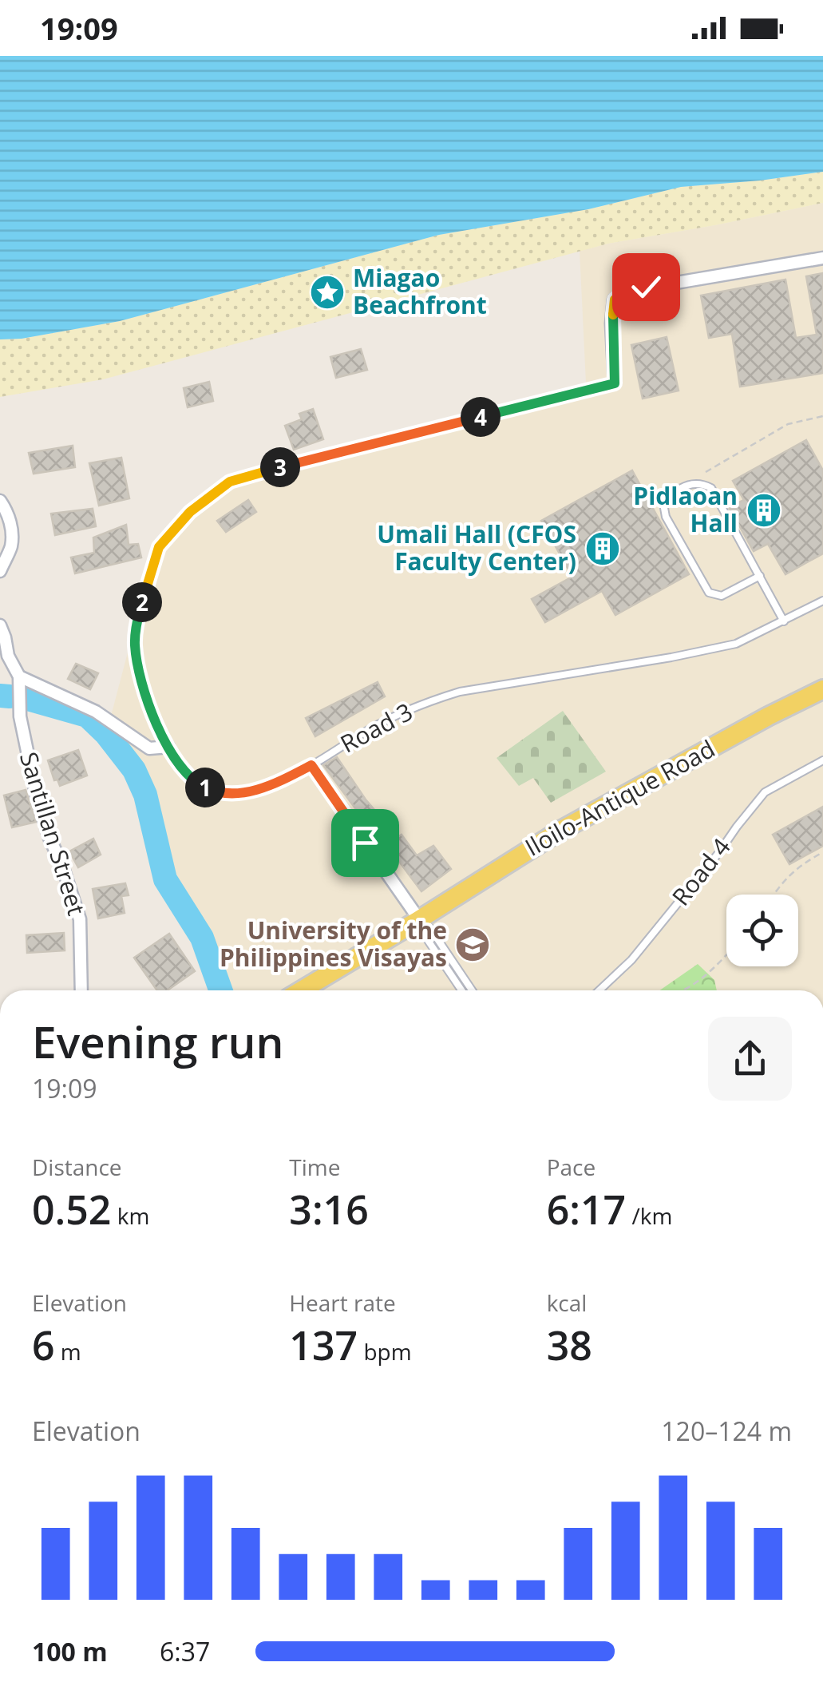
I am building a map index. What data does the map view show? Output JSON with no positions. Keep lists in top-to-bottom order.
{
  "streets": {
    "main road": ["Iloilo-Antique Road"],
    "street": ["Santillan Street"],
    "lane": ["Road 3", "Road 4"]
  },
  "places": {
    "place": ["Miagao Beachfront"],
    "building": ["Pidlaoan Hall", "Umali Hall (CFOS Faculty Center)"],
    "school or university": ["University of the Philippines Visayas"]
  },
  "page": {
    "status": "19:09",
    "pins": [
      "4",
      "3",
      "2",
      "1"
    ],
    "heading": ["Evening run", "19:09"],
    "stats": [
      ["Distance", "0.52 km"],
      ["Time", "3:16"],
      ["Pace", "6:17 /km"],
      ["Elevation", "6 m"],
      ["Heart rate", "137 bpm"],
      ["kcal", "38"]
    ],
    "chart": ["Elevation", "120–124 m"],
    "list": [
      {
        "name": "100 m",
        "note": "6:37"
      }
    ]
  }
}
